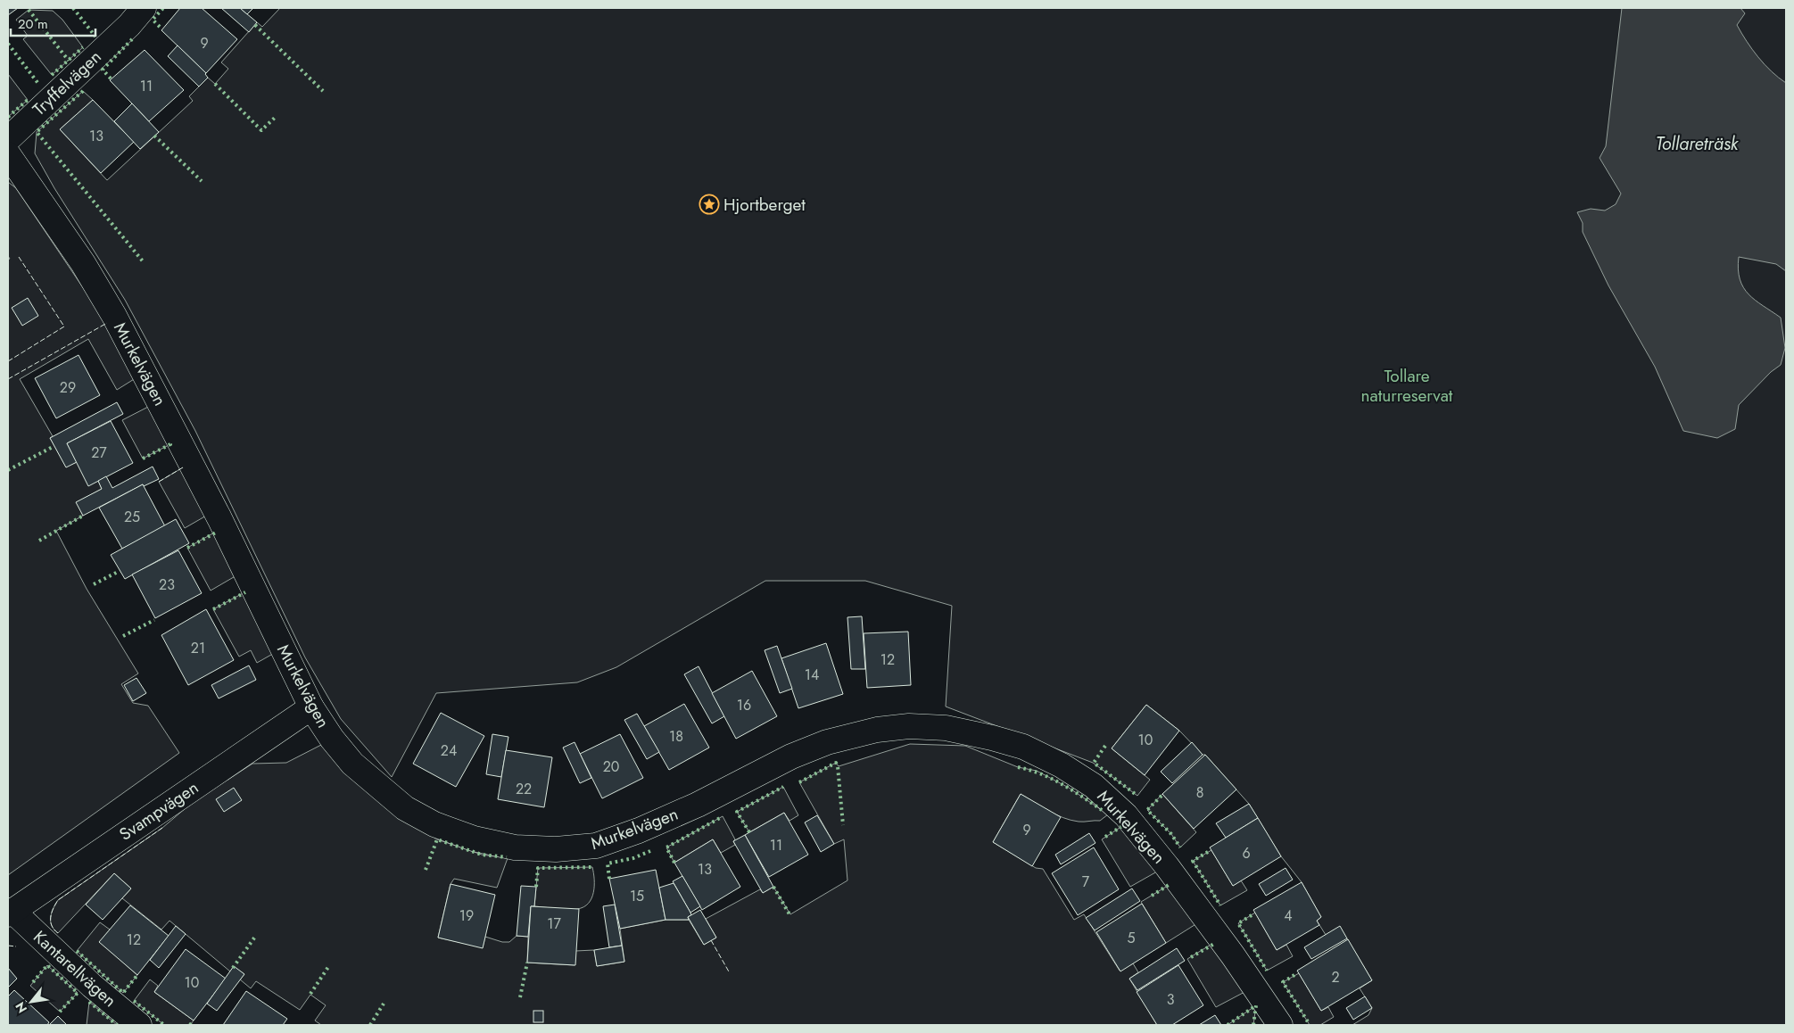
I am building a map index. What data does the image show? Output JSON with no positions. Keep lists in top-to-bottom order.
{
  "streets": {
    "street": [
      "Tryffelvägen",
      "Murkelvägen",
      "Svampvägen",
      "Kantarellvägen"
    ]
  },
  "crossings": [
    ["Murkelvägen", "Svampvägen"],
    ["Svampvägen", "Kantarellvägen"]
  ],
  "water": ["Tollareträsk"],
  "parks": ["Tollare naturreservat"],
  "places": {
    "place": ["Hjortberget"]
  },
  "house_numbers": [
    "9",
    "11",
    "13",
    "29",
    "27",
    "25",
    "23",
    "21",
    "12",
    "14",
    "16",
    "18",
    "10",
    "24",
    "20",
    "22",
    "8",
    "9",
    "11",
    "6",
    "13",
    "7",
    "15",
    "19",
    "4",
    "17",
    "5",
    "12",
    "2",
    "10",
    "3"
  ],
  "scale_bar": "20 m",
  "north": "bottom left"
}
